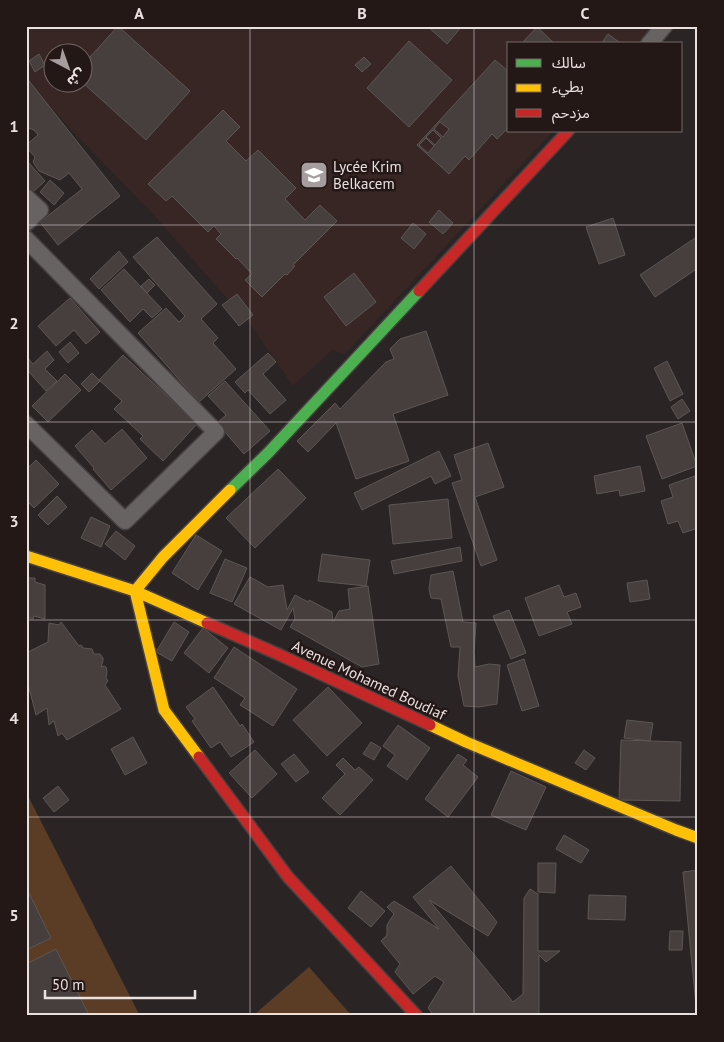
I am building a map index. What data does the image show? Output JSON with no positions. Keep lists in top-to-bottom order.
{
  "streets": {
    "street": ["Avenue Mohamed Boudiaf"]
  },
  "places": {
    "school or university": ["Lycée Krim Belkacem"]
  },
  "legend": ["سالك", "بطيء", "مزدحم"],
  "scale_bar": "50 m",
  "north": "bottom right",
  "grid": {
    "columns": ["A", "B", "C"],
    "rows": [
      "1",
      "2",
      "3",
      "4",
      "5"
    ]
  }
}
